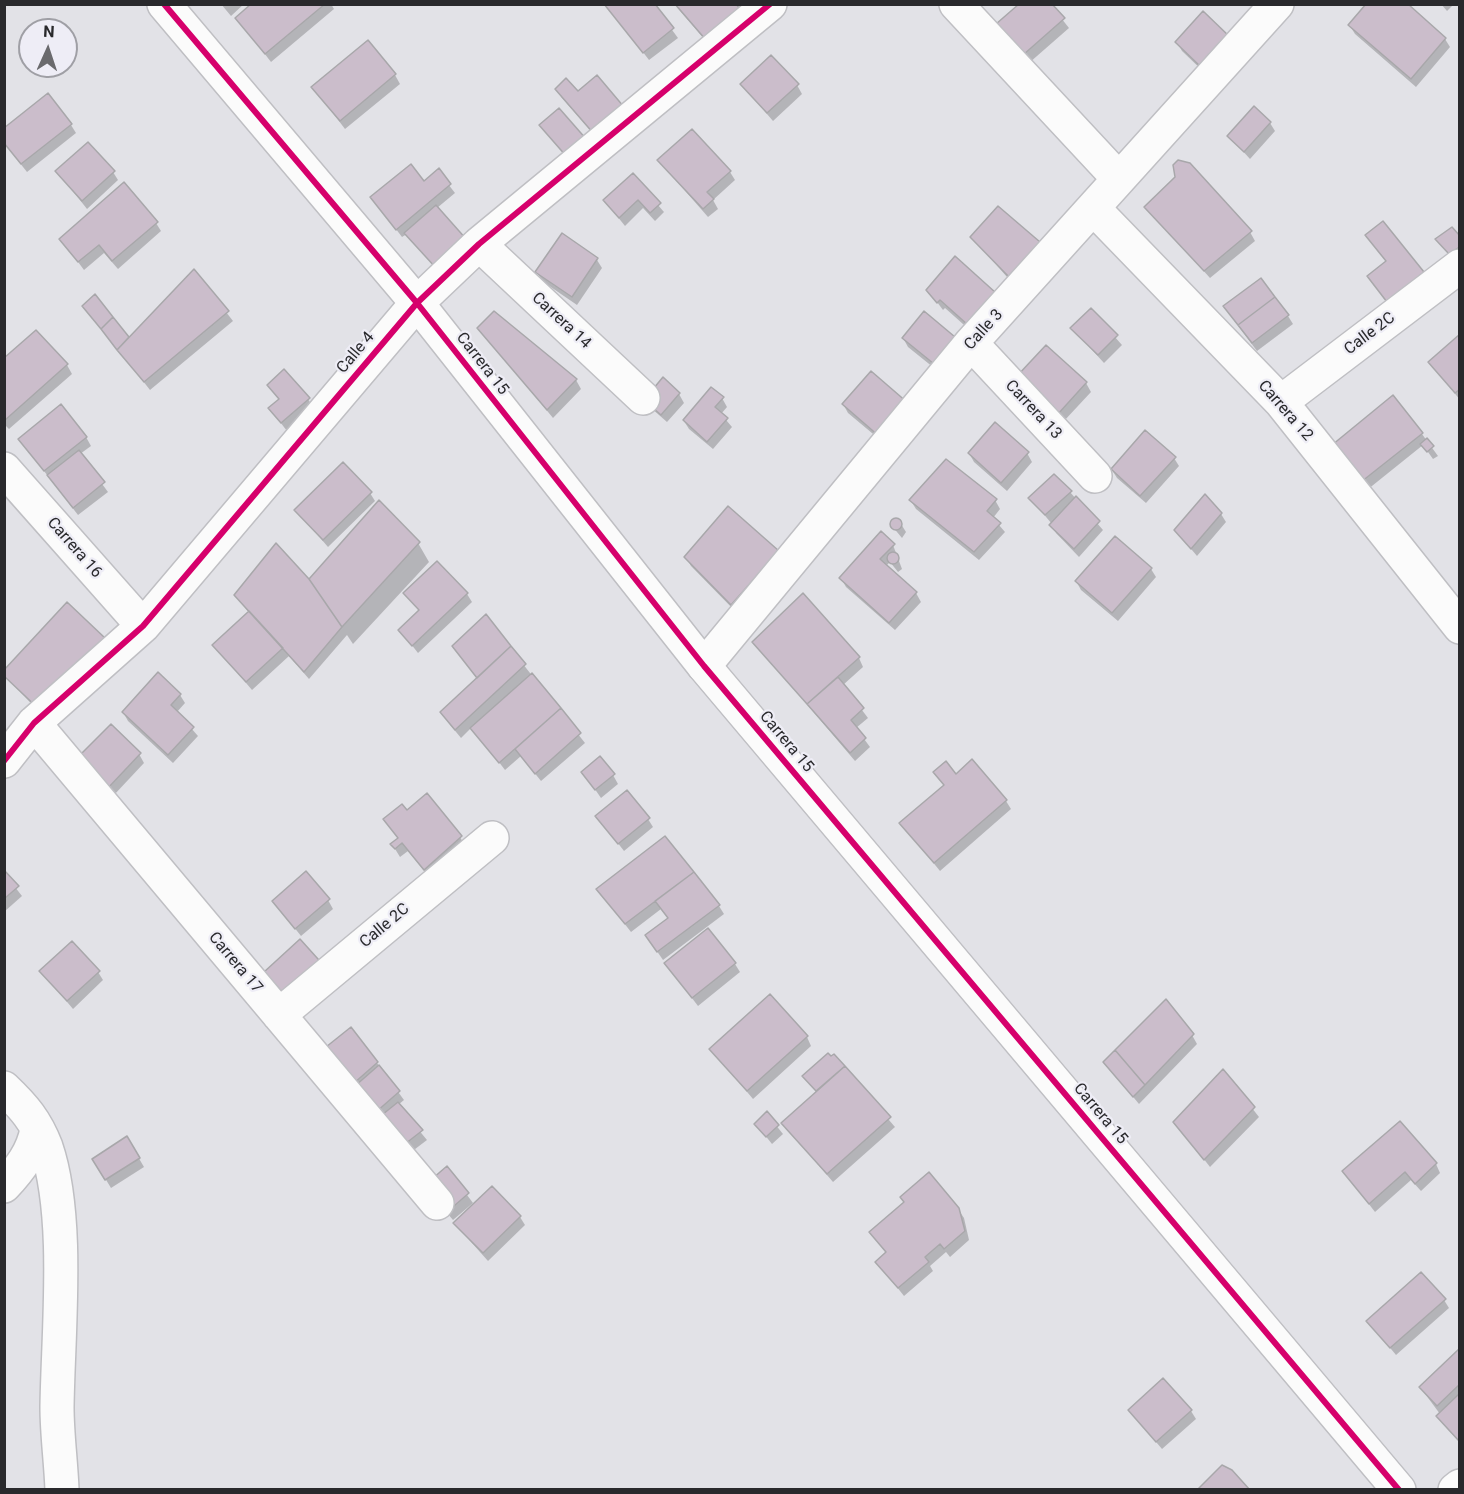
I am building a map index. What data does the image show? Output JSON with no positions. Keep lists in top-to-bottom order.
{
  "streets": {
    "street": [
      "Carrera 14",
      "Calle 3",
      "Calle 2C",
      "Calle 4",
      "Carrera 15",
      "Carrera 13",
      "Carrera 12",
      "Carrera 16",
      "Carrera 17"
    ]
  },
  "crossings": [
    ["Carrera 14", "Calle 4"],
    ["Calle 3", "Carrera 15"],
    ["Calle 3", "Carrera 13"],
    ["Calle 3", "Carrera 12"],
    ["Calle 2C", "Carrera 12"],
    ["Calle 2C", "Carrera 17"],
    ["Calle 4", "Carrera 15"],
    ["Calle 4", "Carrera 16"],
    ["Calle 4", "Carrera 17"]
  ],
  "north": "top"
}
